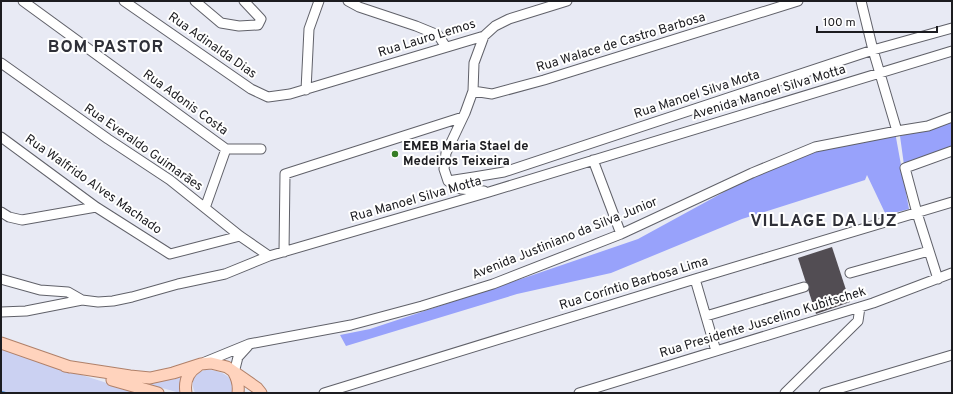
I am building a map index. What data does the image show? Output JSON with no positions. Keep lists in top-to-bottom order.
{
  "streets": {
    "street": [
      "Rua Lauro Lemos",
      "Rua Walace de Castro Barbosa",
      "Rua Adinalda Dias",
      "Avenida Manoel Silva Motta",
      "Rua Manoel Silva Mota",
      "Rua Adonis Costa",
      "Rua Everaldo Guimarães",
      "Rua Walfrido Alves Machado",
      "Rua Manoel Silva Motta",
      "Avenida Justiniano da Silva Junior",
      "Rua Coríntio Barbosa Lima",
      "Rua Presidente Juscelino Kubitschek"
    ]
  },
  "crossings": [
    ["Rua Lauro Lemos", "Rua Adinalda Dias"],
    ["Avenida Manoel Silva Motta", "Rua Manoel Silva Motta"],
    ["Rua Everaldo Guimarães", "Rua Walfrido Alves Machado"],
    ["Rua Everaldo Guimarães", "Rua Manoel Silva Motta"]
  ],
  "districts": ["BOM PASTOR", "VILLAGE DA LUZ"],
  "places": ["EMEB Maria Stael de Medeiros Teixeira"],
  "scale_bar": "100 m"
}
